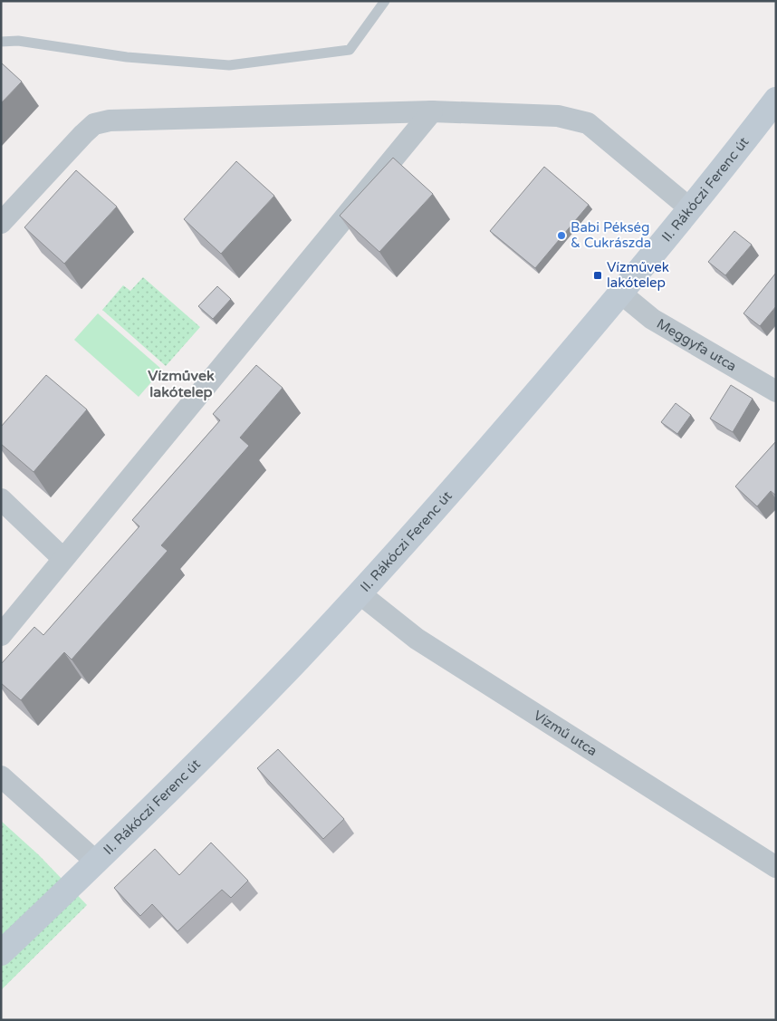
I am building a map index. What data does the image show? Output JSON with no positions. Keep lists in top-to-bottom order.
{
  "streets": {
    "main road": ["II. Rákóczi Ferenc út"],
    "street": ["Meggyfa utca", "Vízmű utca"]
  },
  "crossings": [
    ["II. Rákóczi Ferenc út", "Meggyfa utca"],
    ["II. Rákóczi Ferenc út", "Vízmű utca"]
  ],
  "districts": ["Vízművek lakótelep"],
  "places": {
    "other": ["Babi Pékség & Cukrászda"],
    "transit": ["Vízművek lakótelep"]
  }
}
